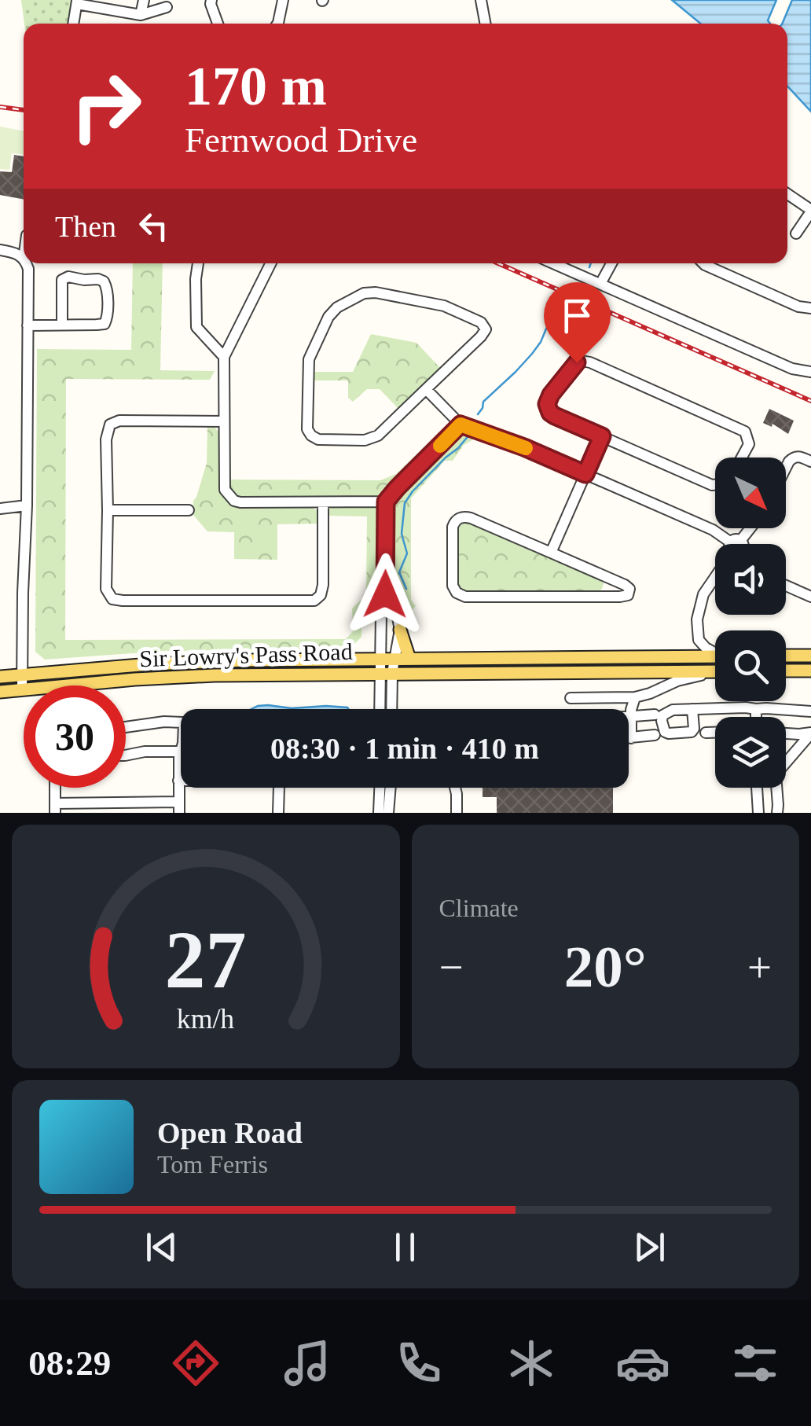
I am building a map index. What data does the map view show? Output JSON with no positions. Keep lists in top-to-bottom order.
{
  "streets": {
    "main road": ["Sir Lowry's Pass Road"]
  },
  "north": "bottom right",
  "page": {
    "turn": ["170 m", "Fernwood Drive"],
    "then": "Then",
    "limit": "30",
    "trip": "08:30 · 1 min · 410 m",
    "tile": "Climate",
    "heat": ["−", "20°", "+"],
    "song": ["Open Road", "Tom Ferris"],
    "tabs": "08:29",
    "gauge": ["27", "km/h"]
  }
}
